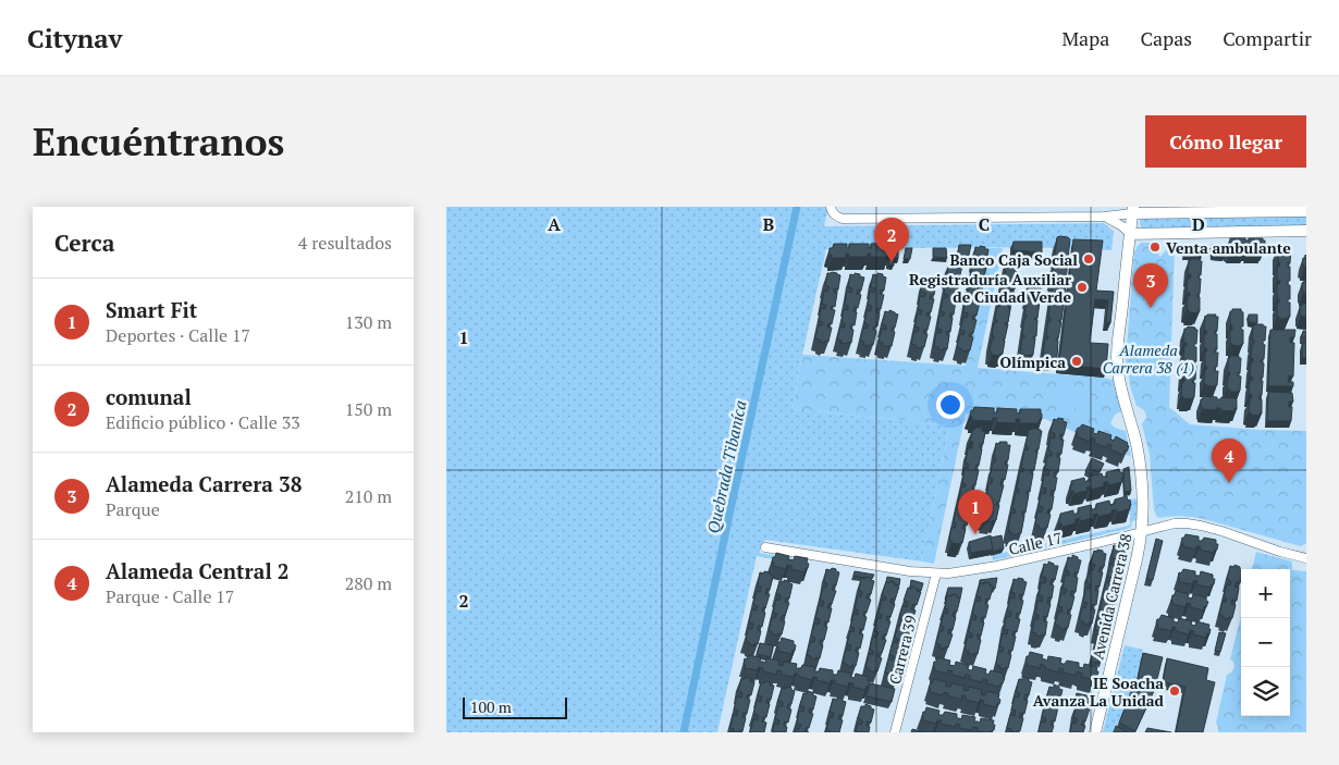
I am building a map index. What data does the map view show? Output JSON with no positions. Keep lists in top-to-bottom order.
{
  "streets": {
    "main road": ["Avenida Carrera 38"],
    "street": ["Calle 17", "Carrera 39"]
  },
  "crossings": [
    ["Calle 17", "Avenida Carrera 38"],
    ["Calle 17", "Carrera 39"]
  ],
  "water": ["Quebrada Tibaníca"],
  "parks": ["Alameda Carrera 38 (1)"],
  "places": [
    "Venta ambulante",
    "Banco Caja Social",
    "Registraduría Auxiliar de Ciudad Verde",
    "Olímpica",
    "IE Soacha Avanza La Unidad"
  ],
  "scale_bar": "100 m",
  "page": {
    "header": "Citynav",
    "nav": ["Mapa", "Capas", "Compartir"],
    "buttons": "Cómo llegar",
    "title": "Encuéntranos",
    "heading": ["Cerca", "4 resultados"],
    "pins": [
      "2",
      "3",
      "4",
      "1"
    ],
    "list": [
      {
        "mark": "1",
        "name": "Smart Fit",
        "note": "Deportes · Calle 17",
        "value": "130 m"
      },
      {
        "mark": "2",
        "name": "comunal",
        "note": "Edificio público · Calle 33",
        "value": "150 m"
      },
      {
        "mark": "3",
        "name": "Alameda Carrera 38",
        "note": "Parque",
        "value": "210 m"
      },
      {
        "mark": "4",
        "name": "Alameda Central 2",
        "note": "Parque · Calle 17",
        "value": "280 m"
      }
    ],
    "map_buttons": ["+", "−"],
    "scale": "100 m"
  },
  "grid": {
    "columns": [
      "A",
      "B",
      "C",
      "D"
    ],
    "rows": ["1", "2"]
  }
}
